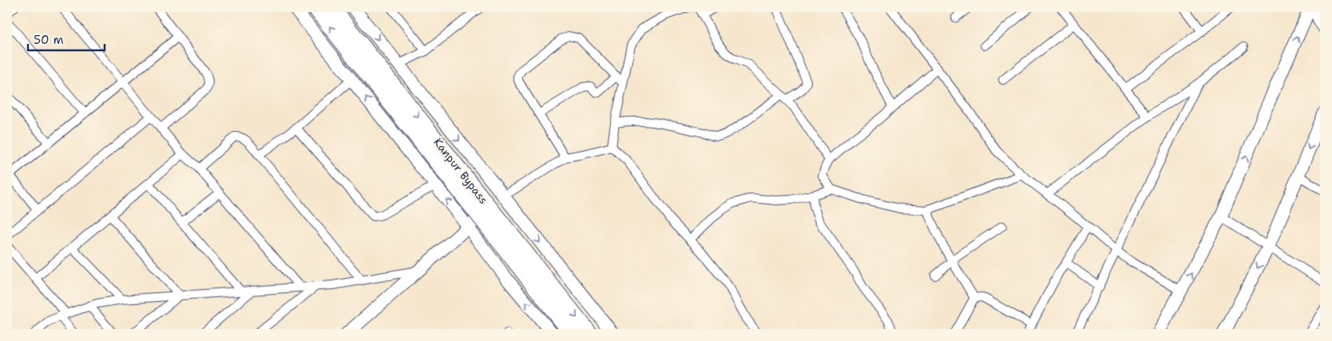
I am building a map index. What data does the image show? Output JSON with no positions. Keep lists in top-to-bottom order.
{
  "streets": {
    "highway": ["Kanpur Bypass"]
  },
  "scale_bar": "50 m"
}
